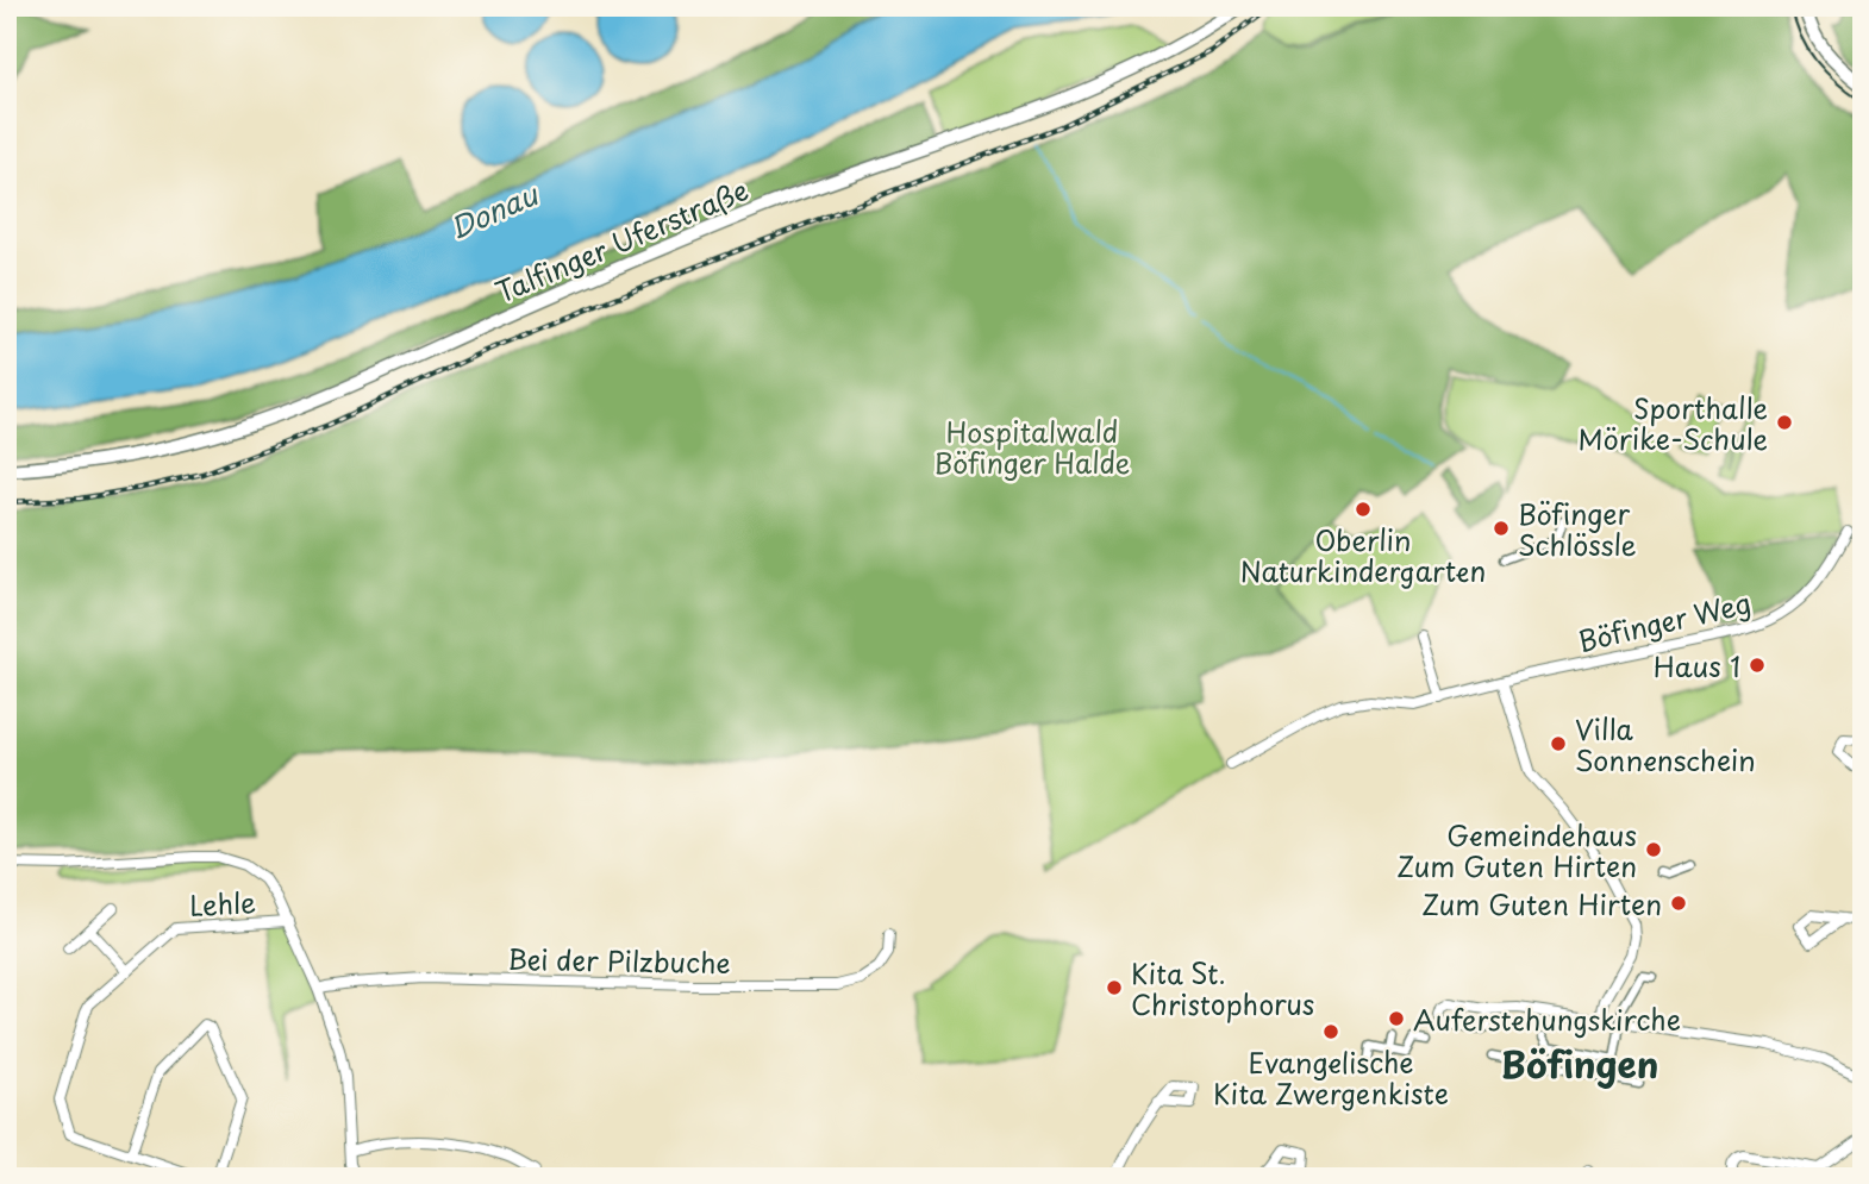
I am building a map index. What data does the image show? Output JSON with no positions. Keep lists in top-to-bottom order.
{
  "streets": {
    "street": [
      "Talfinger Uferstraße",
      "Böfinger Weg",
      "Lehle",
      "Bei der Pilzbuche"
    ]
  },
  "districts": ["Böfingen"],
  "water": ["Donau"],
  "parks": ["Hospitalwald Böfinger Halde"],
  "places": [
    "Sporthalle Mörike-Schule",
    "Oberlin Naturkindergarten",
    "Böfinger Schlössle",
    "Haus 1",
    "Villa Sonnenschein",
    "Gemeindehaus Zum Guten Hirten",
    "Zum Guten Hirten",
    "Kita St. Christophorus",
    "Auferstehungskirche",
    "Evangelische Kita Zwergenkiste"
  ]
}
